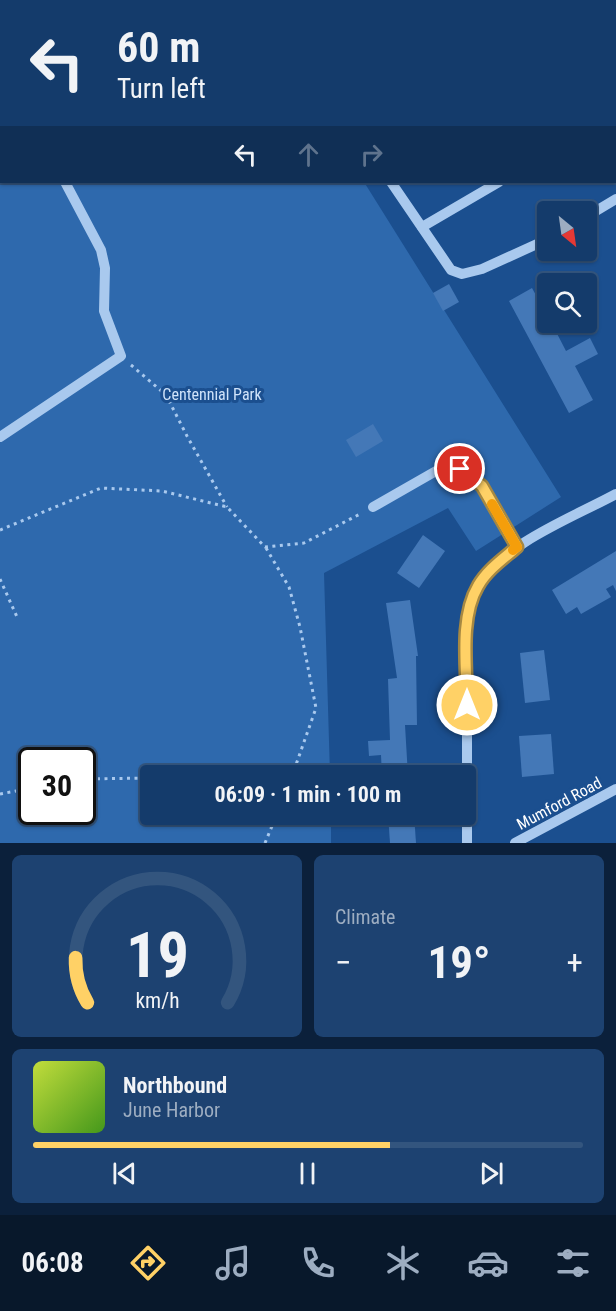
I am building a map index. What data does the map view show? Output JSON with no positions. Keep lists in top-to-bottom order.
{
  "streets": {
    "street": ["Mumford Road"]
  },
  "parks": ["Centennial Park"],
  "north": "bottom right",
  "page": {
    "turn": ["60 m", "Turn left"],
    "limit": "30",
    "trip": "06:09 · 1 min · 100 m",
    "tile": "Climate",
    "heat": ["−", "19°", "+"],
    "song": ["Northbound", "June Harbor"],
    "tabs": "06:08",
    "gauge": ["19", "km/h"]
  }
}
